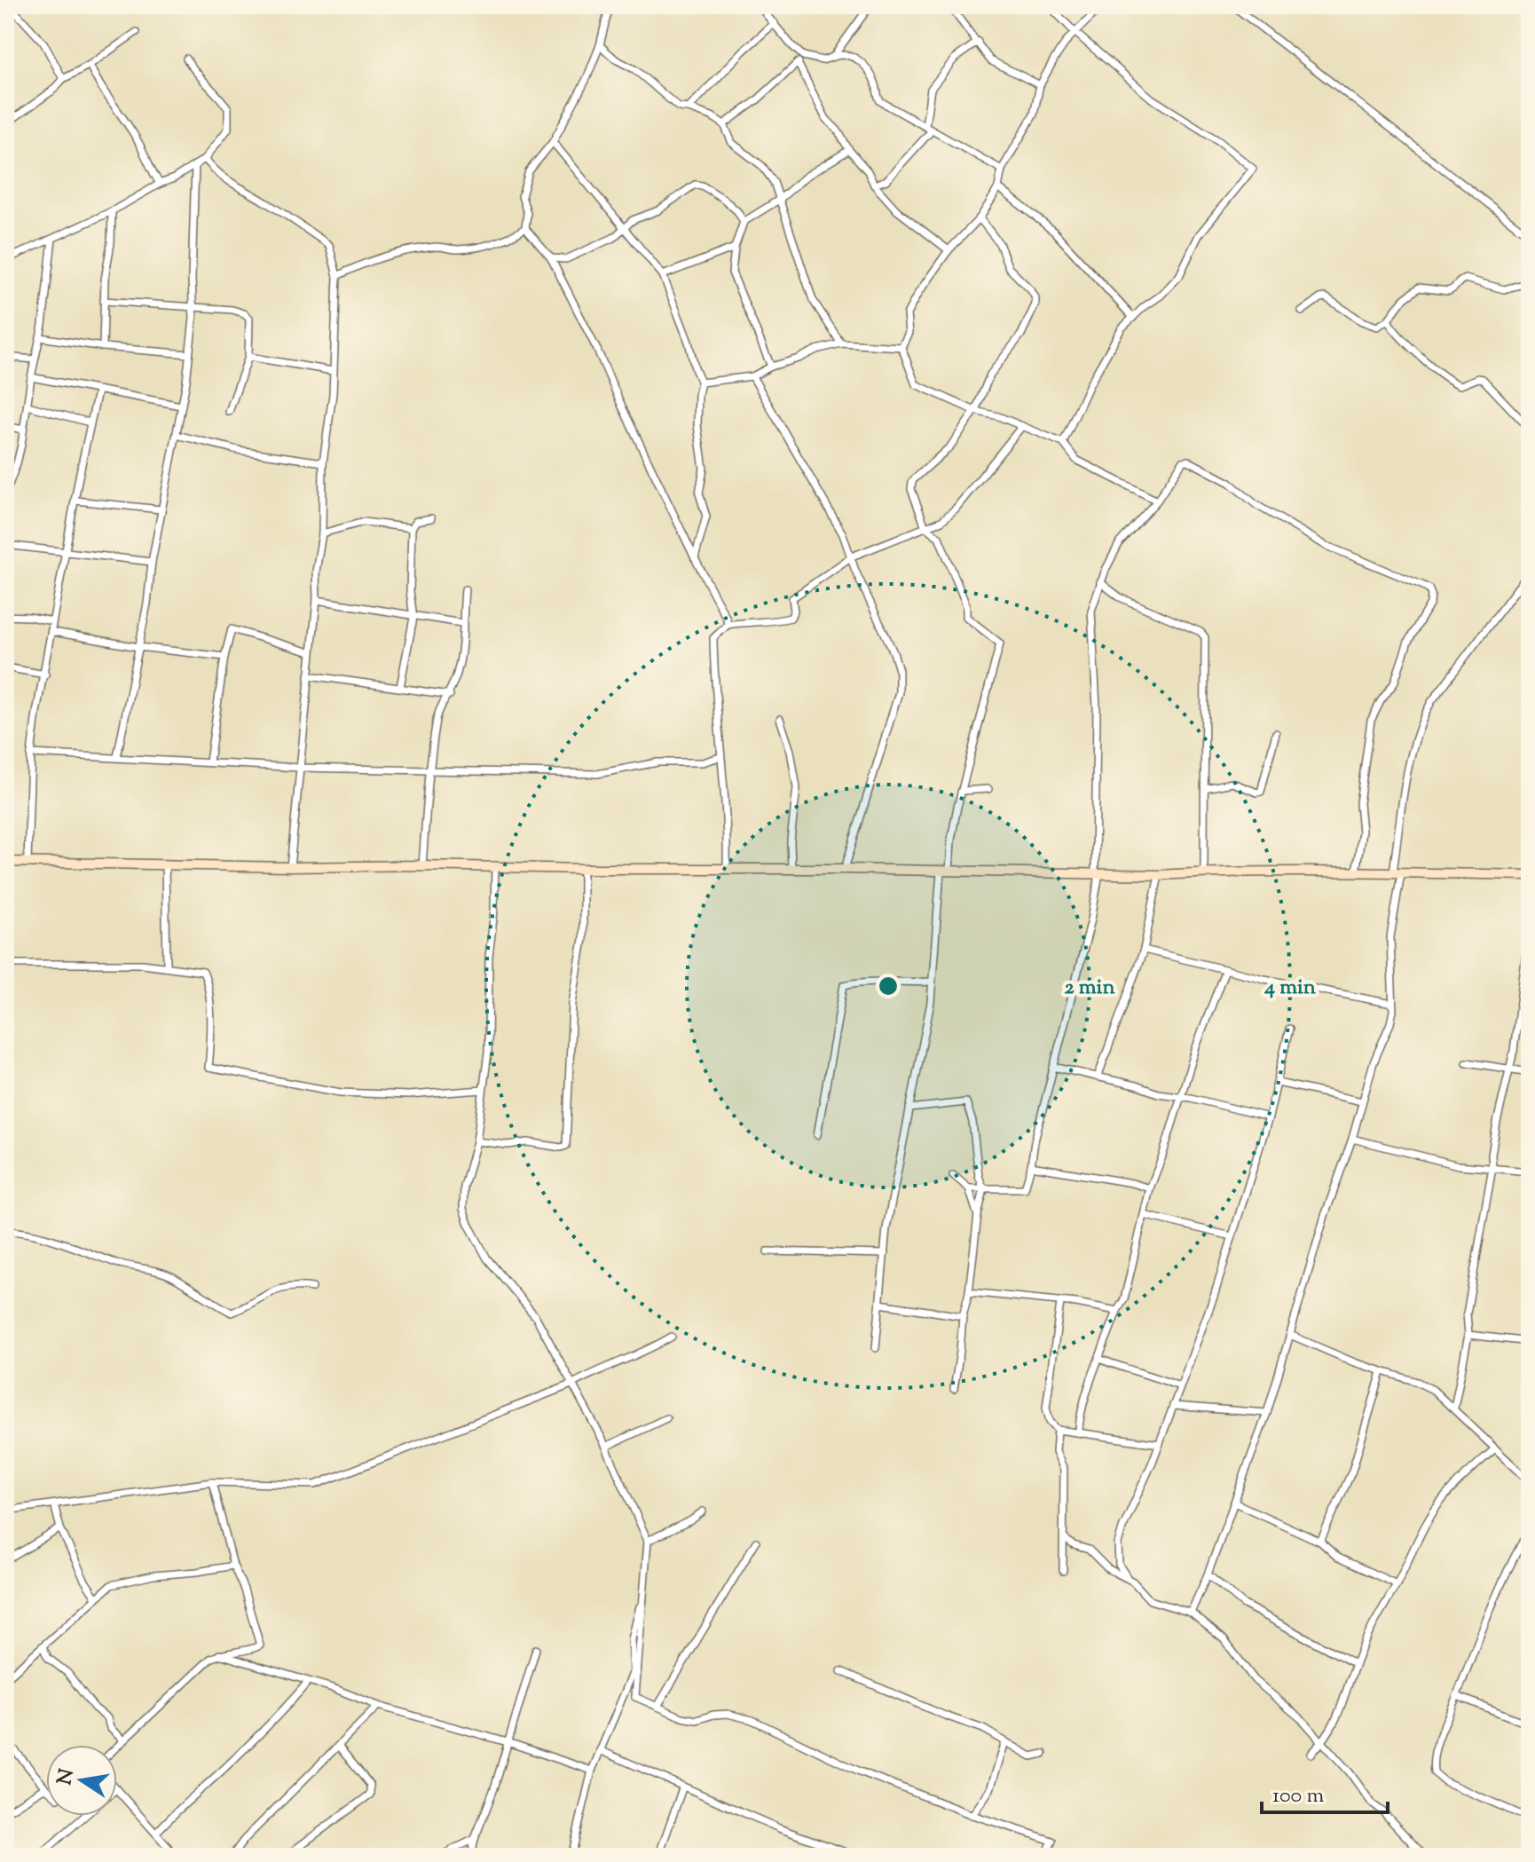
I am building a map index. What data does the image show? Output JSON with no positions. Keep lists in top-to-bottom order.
{
  "scale_bar": "100 m",
  "north": "left",
  "rings": ["2 min", "4 min"]
}
